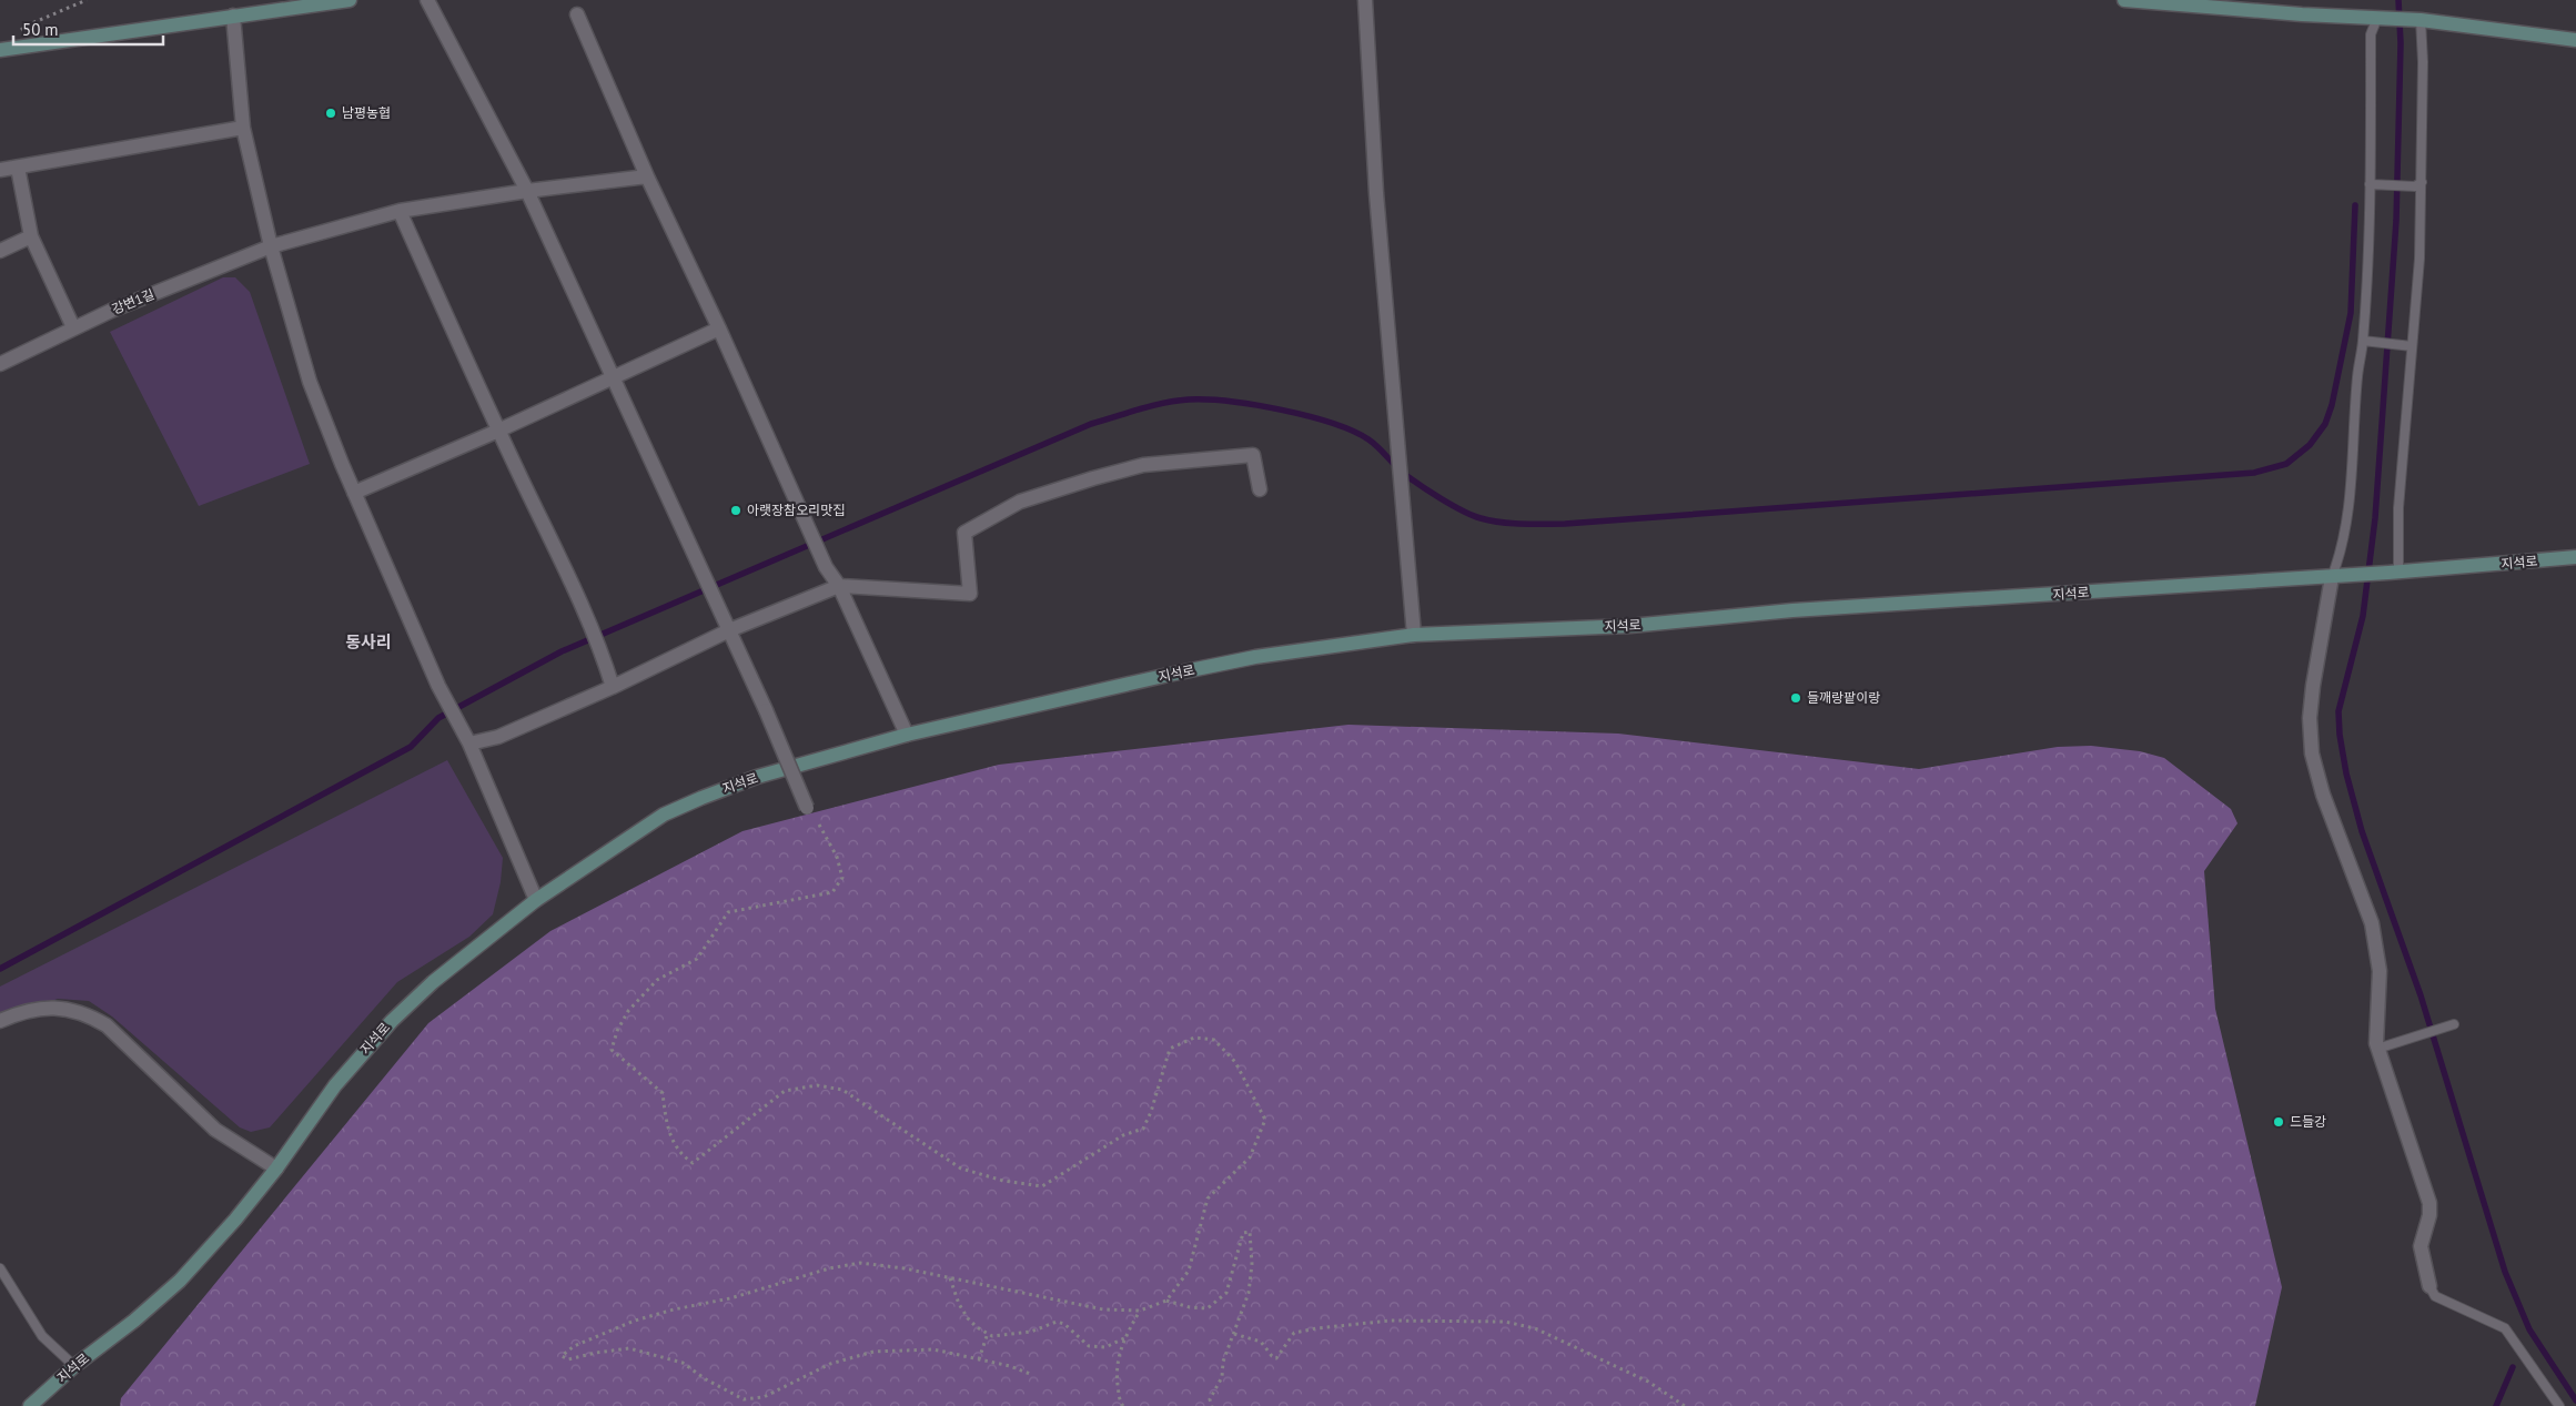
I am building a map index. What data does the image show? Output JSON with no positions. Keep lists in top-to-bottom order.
{
  "streets": {
    "main road": ["지석로"],
    "street": ["강변1길"]
  },
  "districts": ["동사리"],
  "places": [
    "남평농협",
    "아랫장참오리맛집",
    "들깨랑팥이랑",
    "드들강"
  ],
  "scale_bar": "50 m"
}
